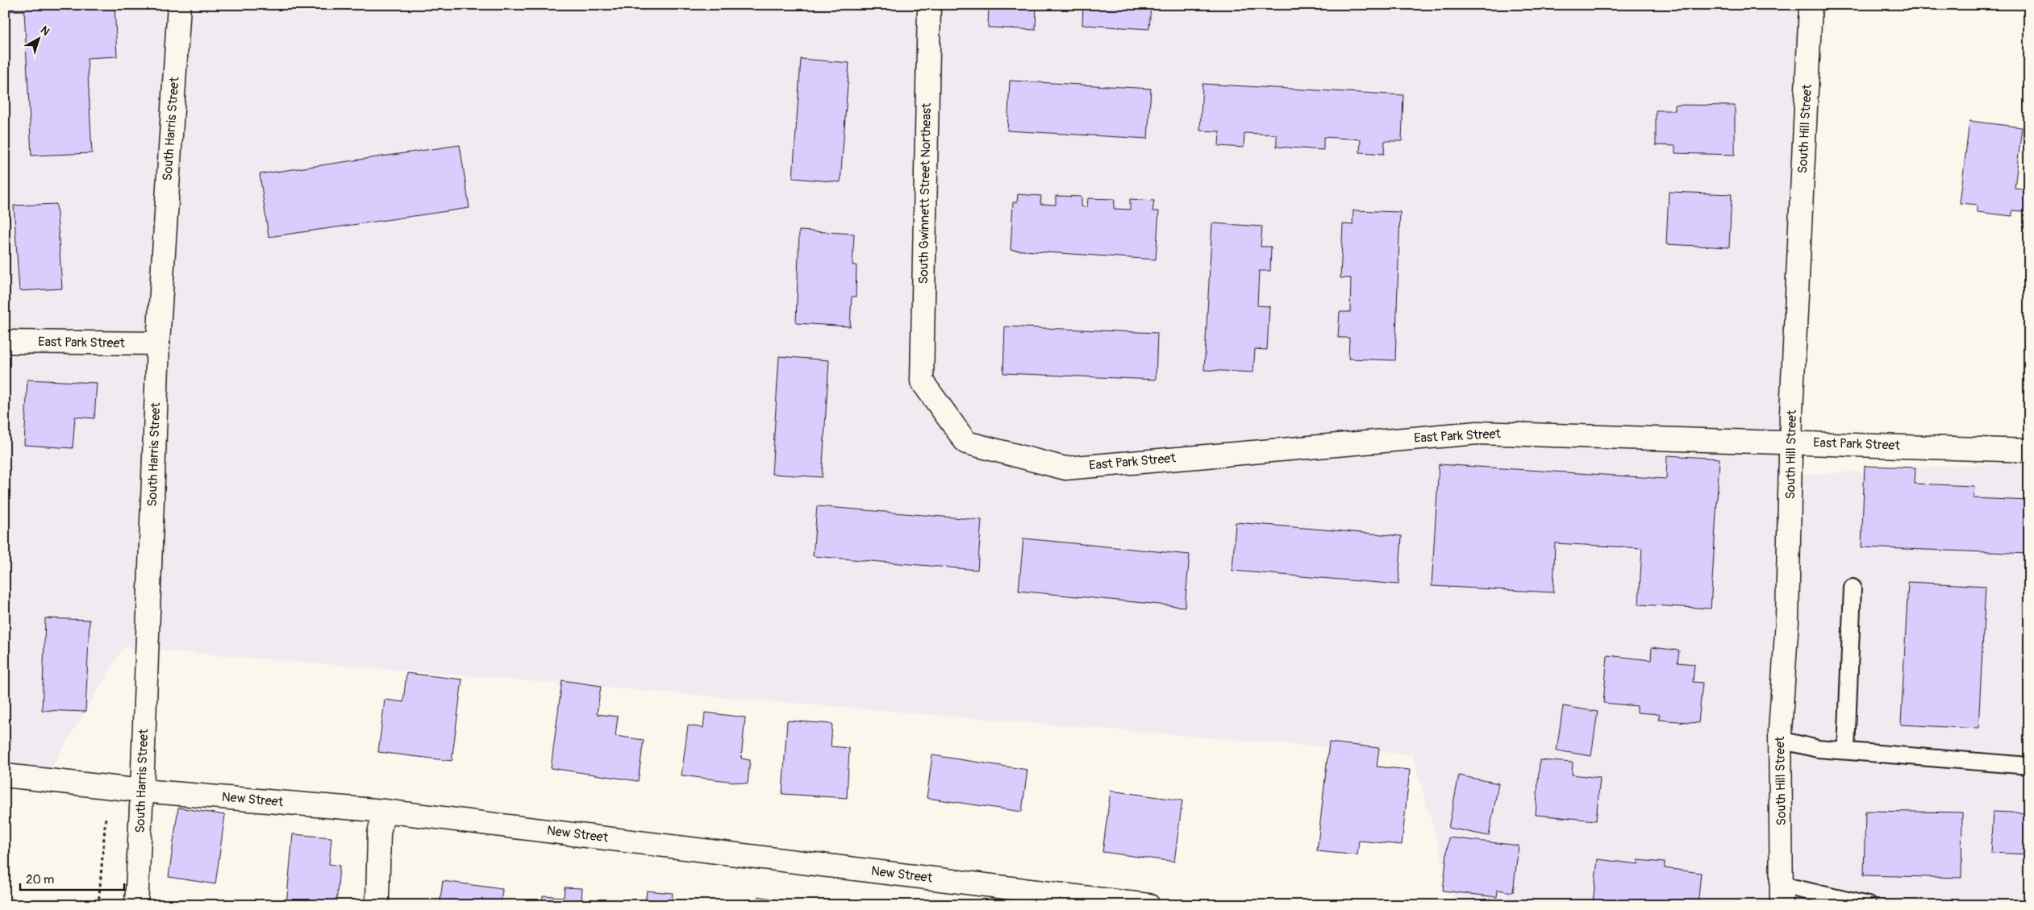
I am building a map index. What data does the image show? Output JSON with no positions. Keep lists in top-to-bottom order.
{
  "streets": {
    "street": [
      "South Harris Street",
      "South Hill Street",
      "South Gwinnett Street Northeast",
      "East Park Street",
      "New Street"
    ]
  },
  "crossings": [
    ["South Harris Street", "East Park Street"],
    ["South Harris Street", "New Street"],
    ["South Hill Street", "East Park Street"],
    ["South Gwinnett Street Northeast", "East Park Street"]
  ],
  "scale_bar": "20 m",
  "north": "top right"
}
